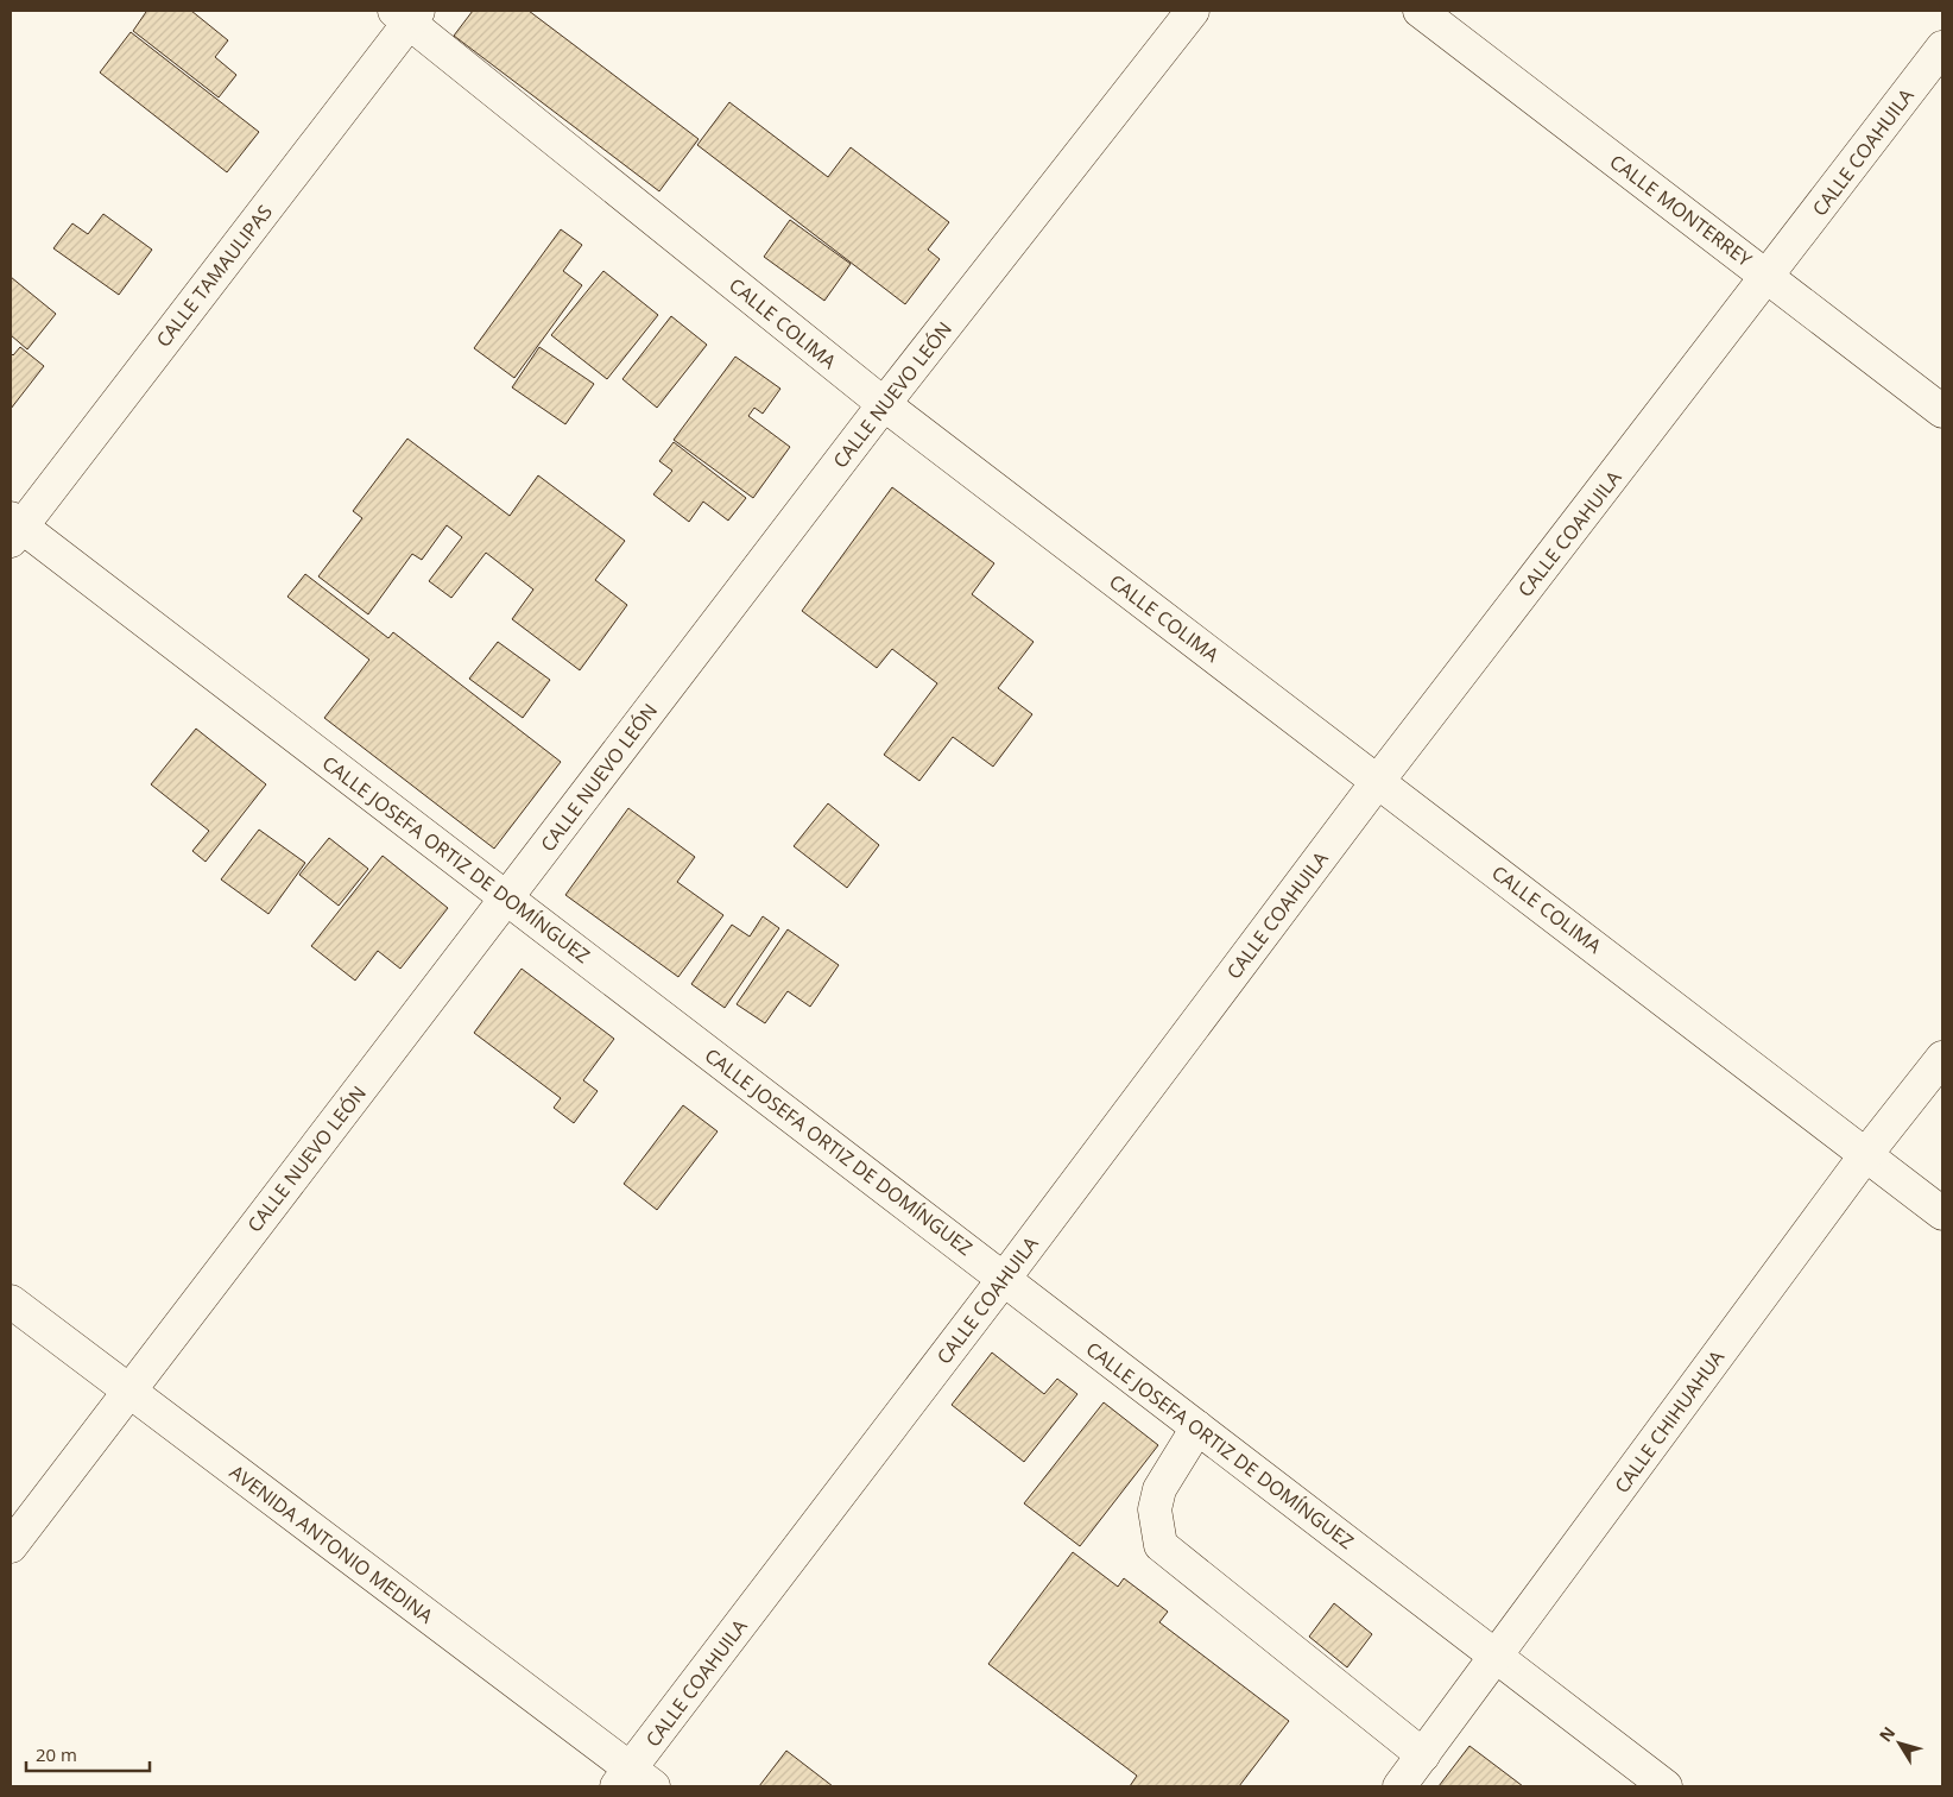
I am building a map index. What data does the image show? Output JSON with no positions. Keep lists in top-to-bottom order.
{
  "streets": {
    "street": [
      "CALLE COAHUILA",
      "CALLE MONTERREY",
      "CALLE TAMAULIPAS",
      "CALLE COLIMA",
      "CALLE NUEVO LEÓN",
      "CALLE JOSEFA ORTIZ DE DOMÍNGUEZ",
      "CALLE CHIHUAHUA",
      "AVENIDA ANTONIO MEDINA"
    ]
  },
  "crossings": [
    ["CALLE COAHUILA", "CALLE MONTERREY"],
    ["CALLE COAHUILA", "CALLE COLIMA"],
    ["CALLE COAHUILA", "CALLE JOSEFA ORTIZ DE DOMÍNGUEZ"],
    ["CALLE COAHUILA", "AVENIDA ANTONIO MEDINA"],
    ["CALLE TAMAULIPAS", "CALLE COLIMA"],
    ["CALLE TAMAULIPAS", "CALLE JOSEFA ORTIZ DE DOMÍNGUEZ"],
    ["CALLE COLIMA", "CALLE NUEVO LEÓN"],
    ["CALLE COLIMA", "CALLE CHIHUAHUA"],
    ["CALLE NUEVO LEÓN", "CALLE JOSEFA ORTIZ DE DOMÍNGUEZ"],
    ["CALLE NUEVO LEÓN", "AVENIDA ANTONIO MEDINA"],
    ["CALLE JOSEFA ORTIZ DE DOMÍNGUEZ", "CALLE CHIHUAHUA"]
  ],
  "scale_bar": "20 m",
  "north": "top left"
}
